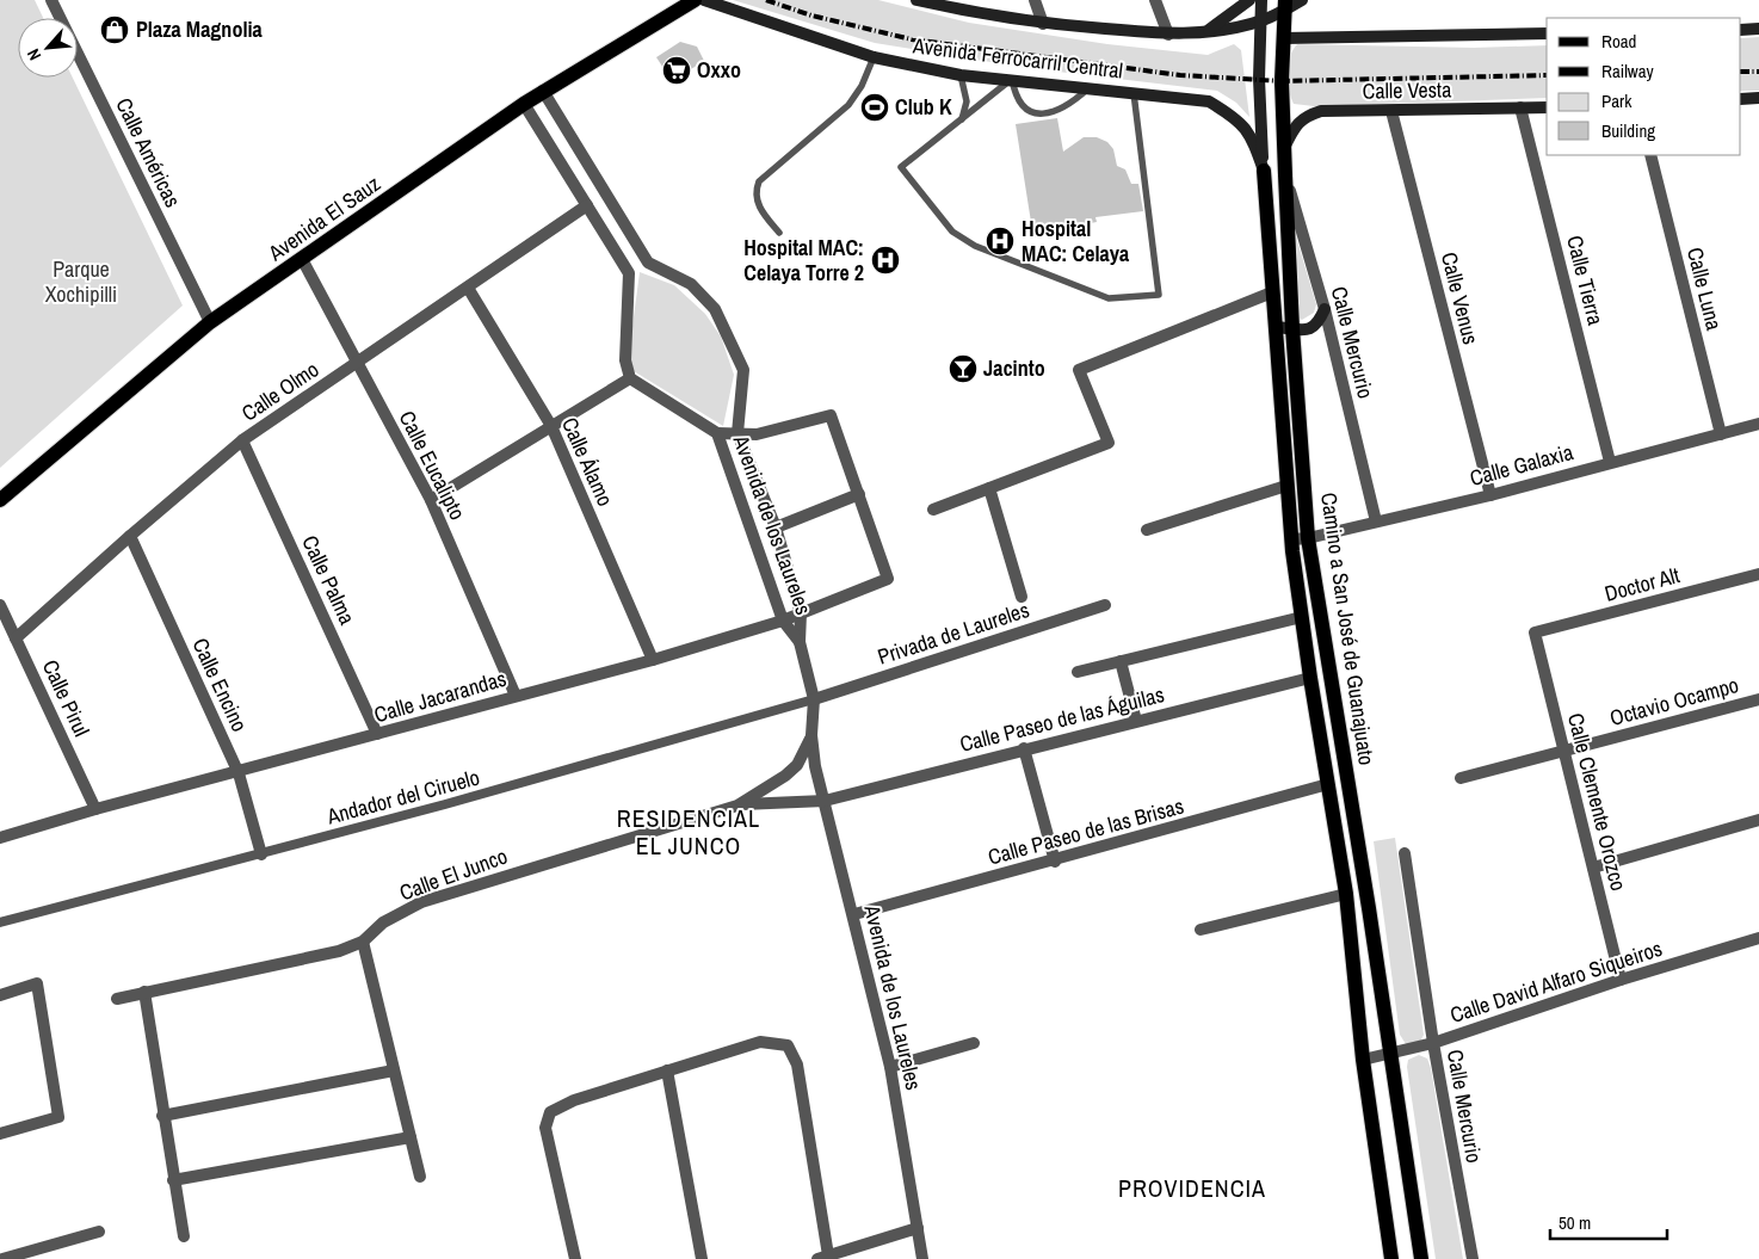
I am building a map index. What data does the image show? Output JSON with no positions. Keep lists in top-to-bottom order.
{
  "streets": {
    "main road": [
      "Avenida Ferrocarril Central",
      "Calle Vesta",
      "Avenida El Sauz",
      "Camino a San José de Guanajuato"
    ],
    "street": [
      "Calle Américas",
      "Calle Tierra",
      "Calle Luna",
      "Calle Venus",
      "Calle Mercurio",
      "Calle Olmo",
      "Calle Álamo",
      "Calle Eucalipto",
      "Calle Galaxia",
      "Avenida de los Laureles",
      "Calle Palma",
      "Doctor Alt",
      "Privada de Laureles",
      "Calle Encino",
      "Calle Jacarandas",
      "Calle Pirul",
      "Octavio Ocampo",
      "Calle Paseo de las Águilas",
      "Andador del Ciruelo",
      "Calle Clemente Orozco",
      "Calle Paseo de las Brisas",
      "Calle El Junco",
      "Calle David Alfaro Siqueiros"
    ]
  },
  "crossings": [
    ["Avenida Ferrocarril Central", "Camino a San José de Guanajuato"],
    ["Calle Vesta", "Calle Tierra"],
    ["Calle Vesta", "Calle Venus"],
    ["Calle Vesta", "Camino a San José de Guanajuato"],
    ["Calle Américas", "Avenida El Sauz"],
    ["Avenida El Sauz", "Calle Eucalipto"],
    ["Avenida El Sauz", "Avenida de los Laureles"],
    ["Calle Tierra", "Calle Galaxia"],
    ["Calle Luna", "Calle Galaxia"],
    ["Calle Venus", "Calle Galaxia"],
    ["Calle Mercurio", "Calle Galaxia"],
    ["Calle Mercurio", "Camino a San José de Guanajuato"],
    ["Calle Mercurio", "Calle David Alfaro Siqueiros"],
    ["Calle Olmo", "Calle Álamo"],
    ["Calle Olmo", "Calle Eucalipto"],
    ["Calle Olmo", "Calle Palma"],
    ["Calle Olmo", "Calle Encino"],
    ["Calle Olmo", "Calle Pirul"],
    ["Calle Álamo", "Calle Jacarandas"],
    ["Calle Eucalipto", "Calle Jacarandas"],
    ["Calle Galaxia", "Camino a San José de Guanajuato"],
    ["Avenida de los Laureles", "Privada de Laureles"],
    ["Avenida de los Laureles", "Calle Jacarandas"],
    ["Avenida de los Laureles", "Calle Paseo de las Águilas"],
    ["Avenida de los Laureles", "Andador del Ciruelo"],
    ["Avenida de los Laureles", "Calle Paseo de las Brisas"],
    ["Avenida de los Laureles", "Calle El Junco"],
    ["Calle Palma", "Calle Jacarandas"],
    ["Doctor Alt", "Calle Clemente Orozco"],
    ["Camino a San José de Guanajuato", "Calle Paseo de las Águilas"],
    ["Camino a San José de Guanajuato", "Calle Paseo de las Brisas"],
    ["Camino a San José de Guanajuato", "Calle David Alfaro Siqueiros"],
    ["Privada de Laureles", "Andador del Ciruelo"],
    ["Calle Encino", "Calle Jacarandas"],
    ["Calle Encino", "Andador del Ciruelo"],
    ["Calle Jacarandas", "Calle Pirul"],
    ["Octavio Ocampo", "Calle Clemente Orozco"],
    ["Calle Paseo de las Águilas", "Calle El Junco"],
    ["Calle Clemente Orozco", "Calle David Alfaro Siqueiros"]
  ],
  "districts": ["RESIDENCIAL EL JUNCO", "PROVIDENCIA"],
  "parks": ["Parque Xochipilli"],
  "places": {
    "shop": ["Plaza Magnolia"],
    "supermarket": ["Oxxo"],
    "sports": ["Club K"],
    "hospital": ["Hospital MAC: Celaya", "Hospital MAC: Celaya Torre 2"],
    "bar": ["Jacinto"]
  },
  "legend": [
    "Road",
    "Railway",
    "Park",
    "Building"
  ],
  "scale_bar": "50 m",
  "north": "bottom left"
}
